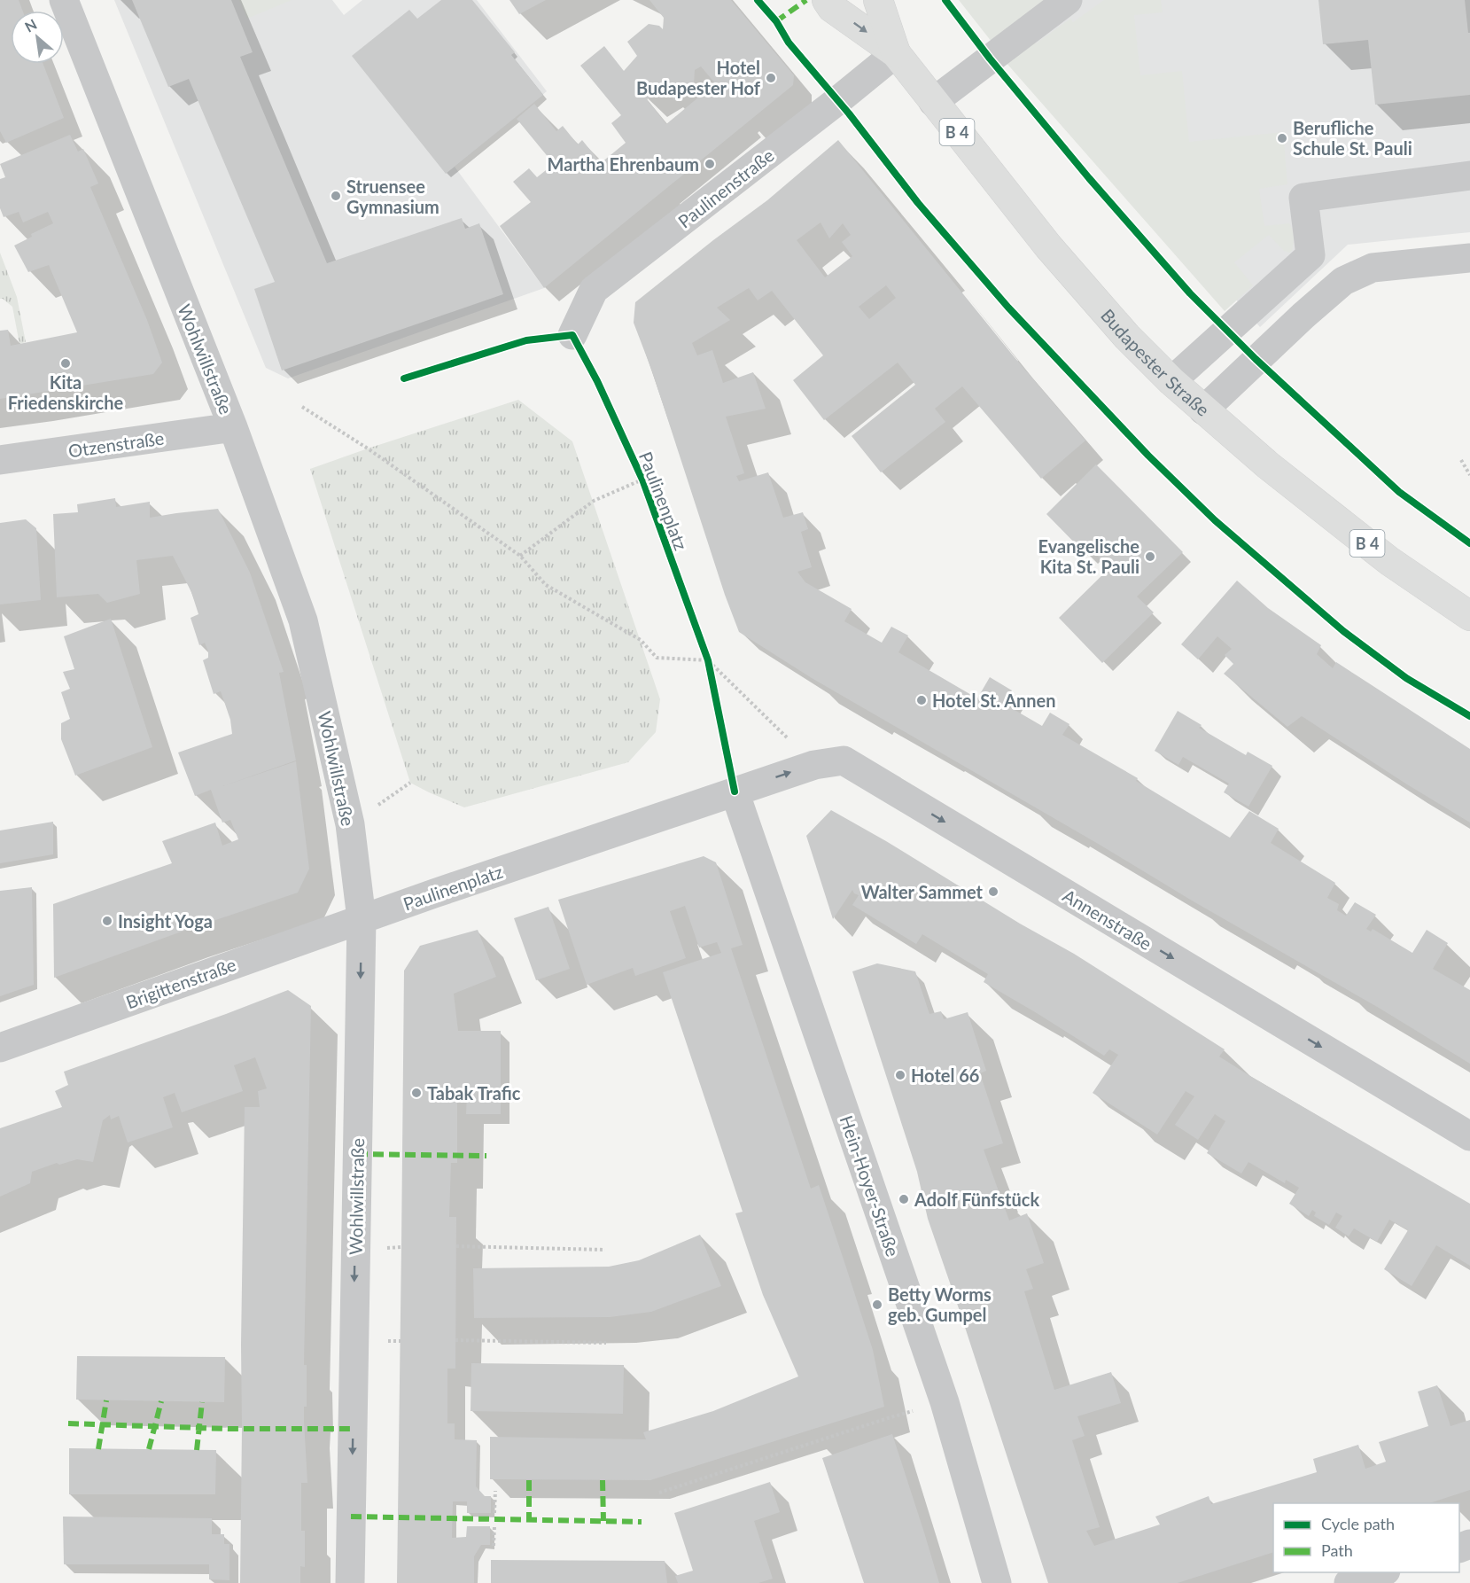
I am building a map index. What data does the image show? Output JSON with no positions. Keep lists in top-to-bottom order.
{
  "streets": {
    "main road": ["B 4", "Budapester Straße"],
    "street": [
      "Paulinenstraße",
      "Wohlwillstraße",
      "Otzenstraße",
      "Paulinenplatz",
      "Annenstraße",
      "Brigittenstraße",
      "Hein-Hoyer-Straße"
    ]
  },
  "crossings": [
    ["Paulinenstraße", "Budapester Straße"],
    ["Paulinenstraße", "Paulinenplatz"],
    ["Wohlwillstraße", "Otzenstraße"],
    ["Wohlwillstraße", "Paulinenplatz"],
    ["Wohlwillstraße", "Brigittenstraße"],
    ["Paulinenplatz", "Annenstraße"],
    ["Paulinenplatz", "Brigittenstraße"],
    ["Paulinenplatz", "Hein-Hoyer-Straße"],
    ["Annenstraße", "Hein-Hoyer-Straße"]
  ],
  "one_way": ["Wohlwillstraße", "Annenstraße"],
  "places": [
    "Hotel Budapester Hof",
    "Berufliche Schule St. Pauli",
    "Martha Ehrenbaum",
    "Struensee Gymnasium",
    "Kita Friedenskirche",
    "Evangelische Kita St. Pauli",
    "Hotel St. Annen",
    "Walter Sammet",
    "Insight Yoga",
    "Hotel 66",
    "Tabak Trafic",
    "Adolf Fünfstück",
    "Betty Worms geb. Gumpel"
  ],
  "legend": ["Cycle path", "Path"],
  "north": "top left"
}
